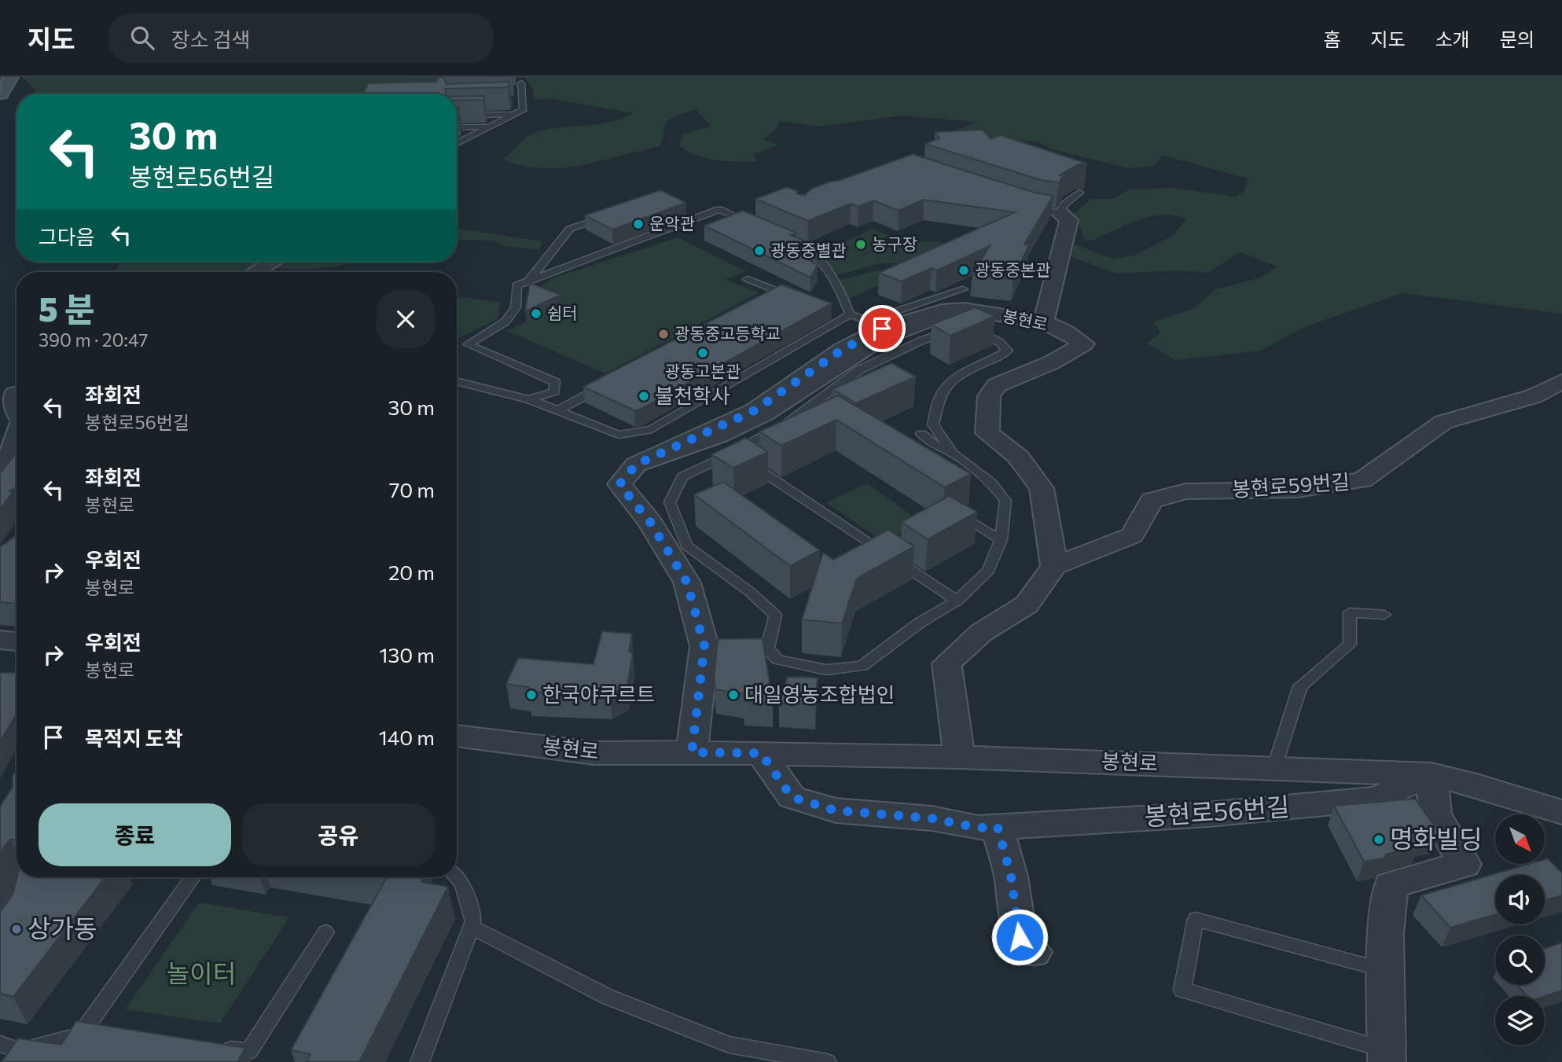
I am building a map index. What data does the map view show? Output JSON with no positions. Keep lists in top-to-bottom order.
{
  "streets": {
    "street": ["봉현로", "봉현로59번길", "봉현로56번길"]
  },
  "crossings": [
    ["봉현로", "봉현로56번길"]
  ],
  "parks": ["놀이터"],
  "places": [
    "운악관",
    "농구장",
    "광동중별관",
    "광동중본관",
    "쉼터",
    "광동중고등학교",
    "광동고본관",
    "불천학사",
    "한국야쿠르트",
    "대일영농조합법인",
    "명화빌딩",
    "상가동"
  ],
  "north": "bottom right",
  "page": {
    "header": "지도",
    "search": "장소 검색",
    "nav": [
      "홈",
      "지도",
      "소개",
      "문의"
    ],
    "turn": ["30 m", "봉현로56번길"],
    "then": "그다음",
    "heading": ["5 분", "390 m · 20:47"],
    "list": [
      {
        "name": "좌회전",
        "note": "봉현로56번길",
        "value": "30 m"
      },
      {
        "name": "좌회전",
        "note": "봉현로",
        "value": "70 m"
      },
      {
        "name": "우회전",
        "note": "봉현로",
        "value": "20 m"
      },
      {
        "name": "우회전",
        "note": "봉현로",
        "value": "130 m"
      },
      {
        "name": "목적지 도착",
        "value": "140 m"
      }
    ],
    "buttons": ["종료", "공유"]
  }
}
